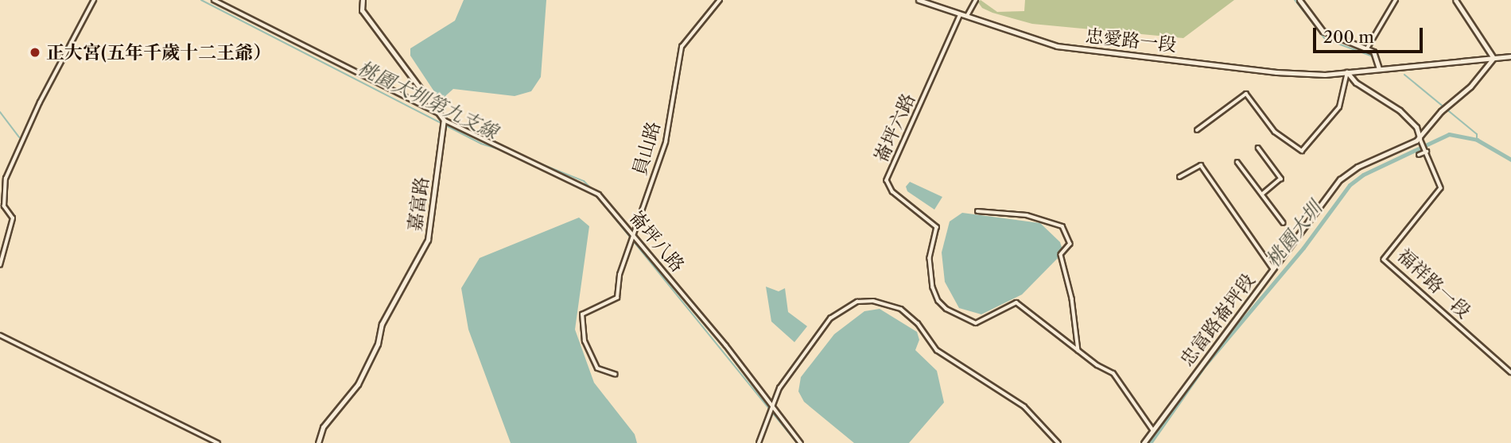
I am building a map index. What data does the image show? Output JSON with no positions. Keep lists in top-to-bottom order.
{
  "streets": {
    "street": [
      "忠愛路一段",
      "崙坪六路",
      "員山路",
      "嘉富路",
      "崙坪八路",
      "福祥路一段",
      "忠富路崙坪段"
    ]
  },
  "crossings": [
    ["忠愛路一段", "崙坪六路"],
    ["崙坪六路", "忠富路崙坪段"],
    ["員山路", "崙坪八路"],
    ["嘉富路", "崙坪八路"]
  ],
  "water": ["桃園大圳第九支線", "桃園大圳"],
  "places": ["正大宮(五年千歲十二王爺）"],
  "scale_bar": "200 m"
}
